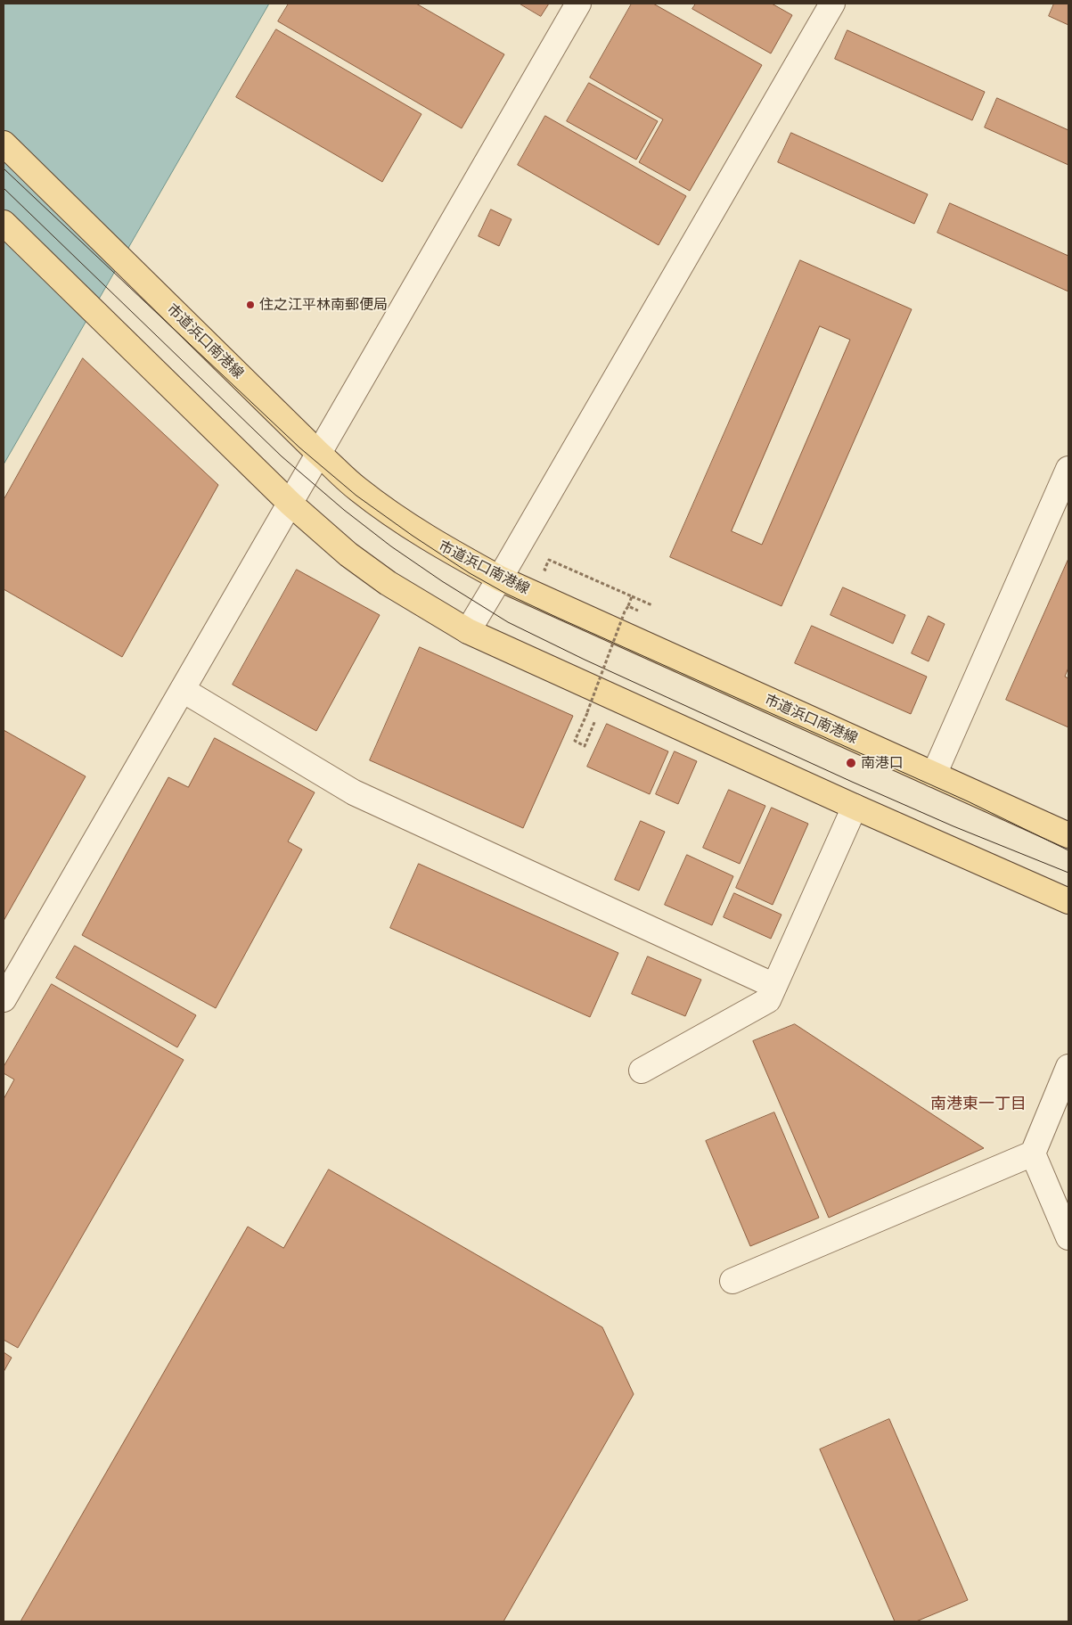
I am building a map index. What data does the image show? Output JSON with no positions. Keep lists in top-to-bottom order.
{
  "streets": {
    "main road": ["市道浜口南港線"]
  },
  "districts": ["南港東一丁目"],
  "places": ["住之江平林南郵便局", "南港口"]
}
